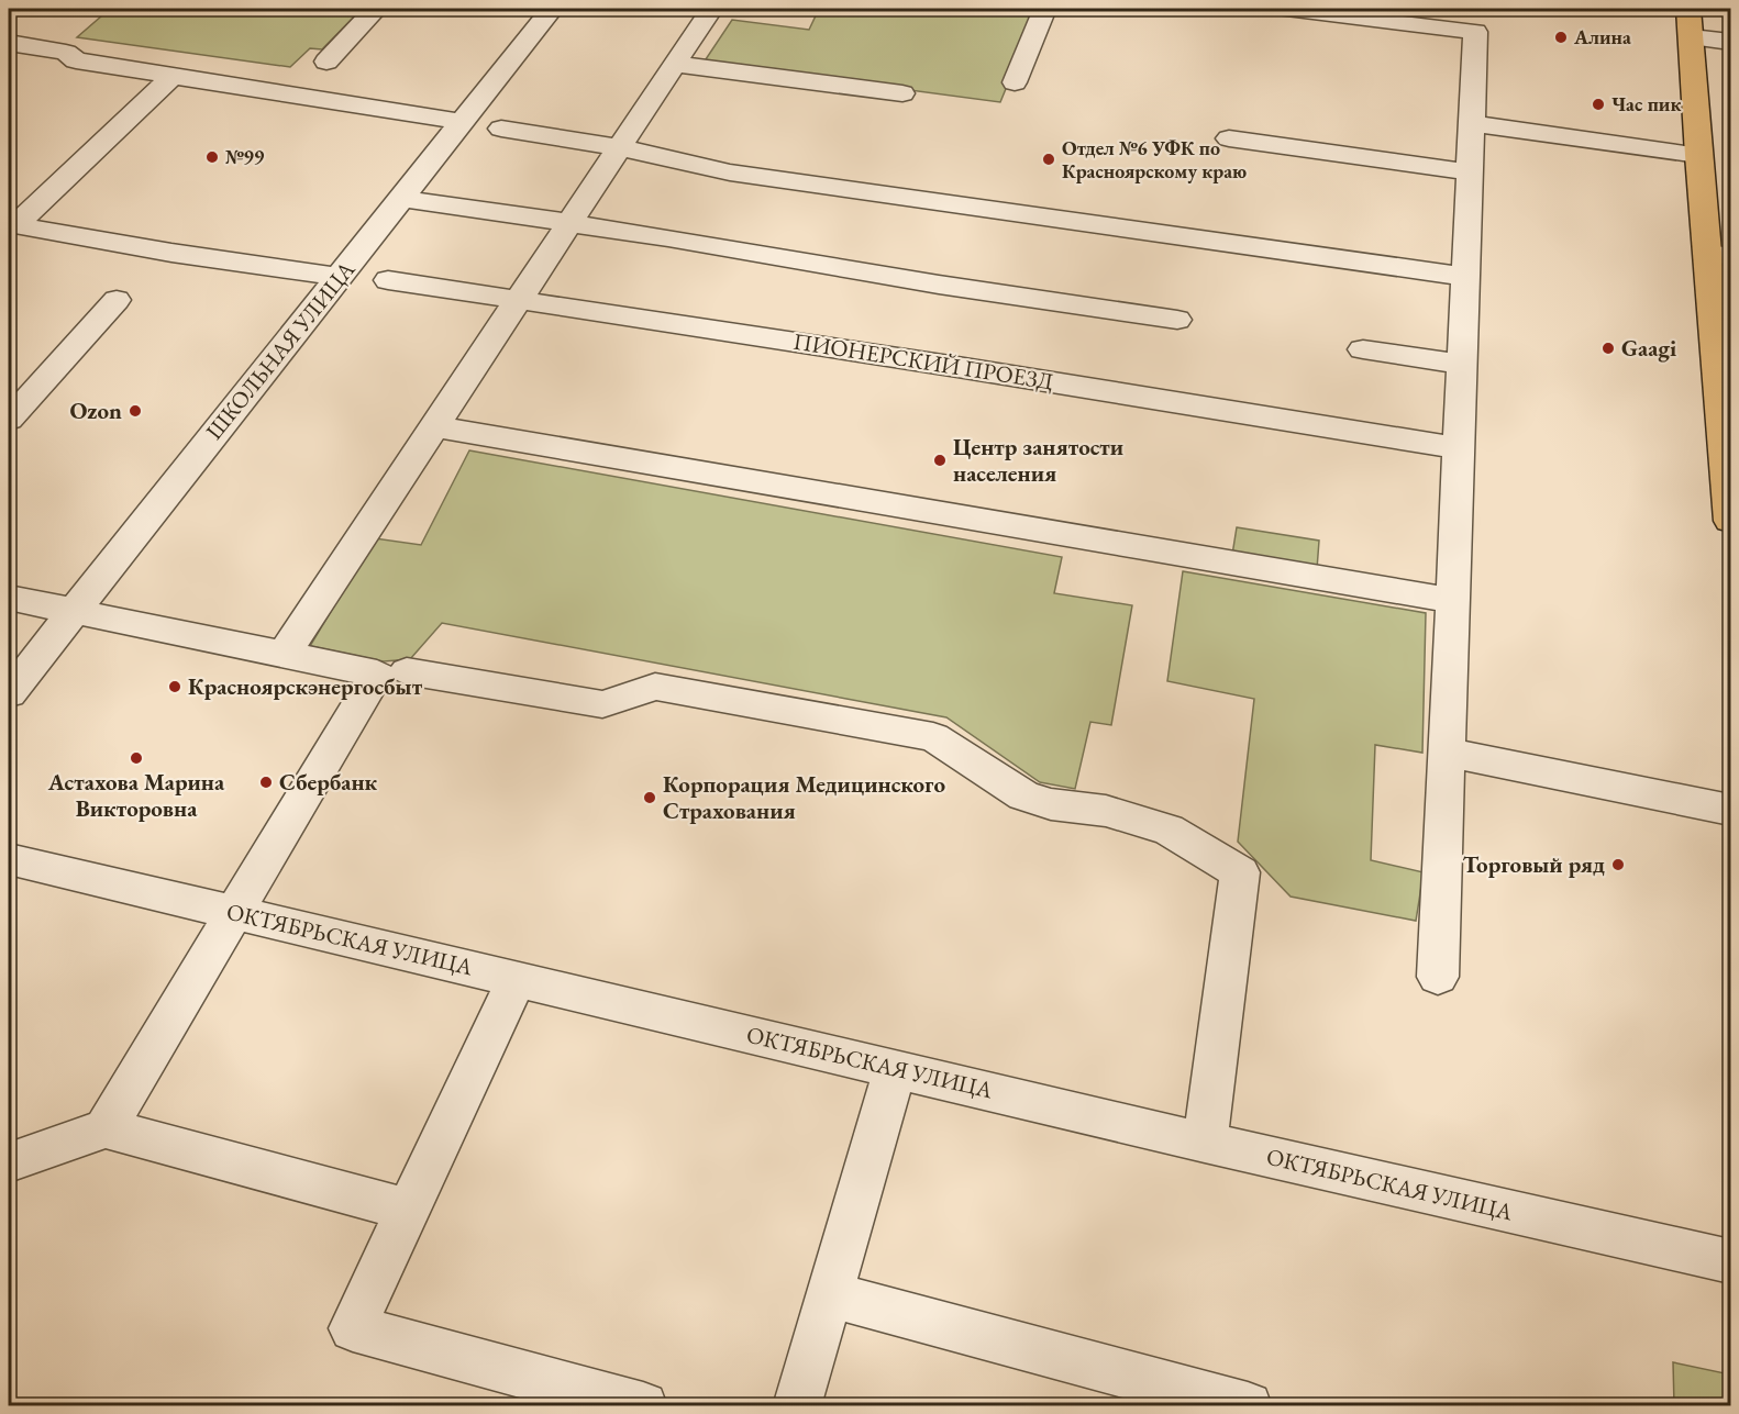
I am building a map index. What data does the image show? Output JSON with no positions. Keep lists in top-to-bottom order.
{
  "streets": {
    "street": ["ШКОЛЬНАЯ УЛИЦА", "ПИОНЕРСКИЙ ПРОЕЗД", "ОКТЯБРЬСКАЯ УЛИЦА"]
  },
  "places": [
    "Алина",
    "Час пик",
    "№99",
    "Отдел №6 УФК по Красноярскому краю",
    "Gaagi",
    "Ozon",
    "Центр занятости населения",
    "Красноярскэнергосбыт",
    "Астахова Марина Викторовна",
    "Сбербанк",
    "Корпорация Медицинского Cтрахования",
    "Торговый ряд"
  ]
}
